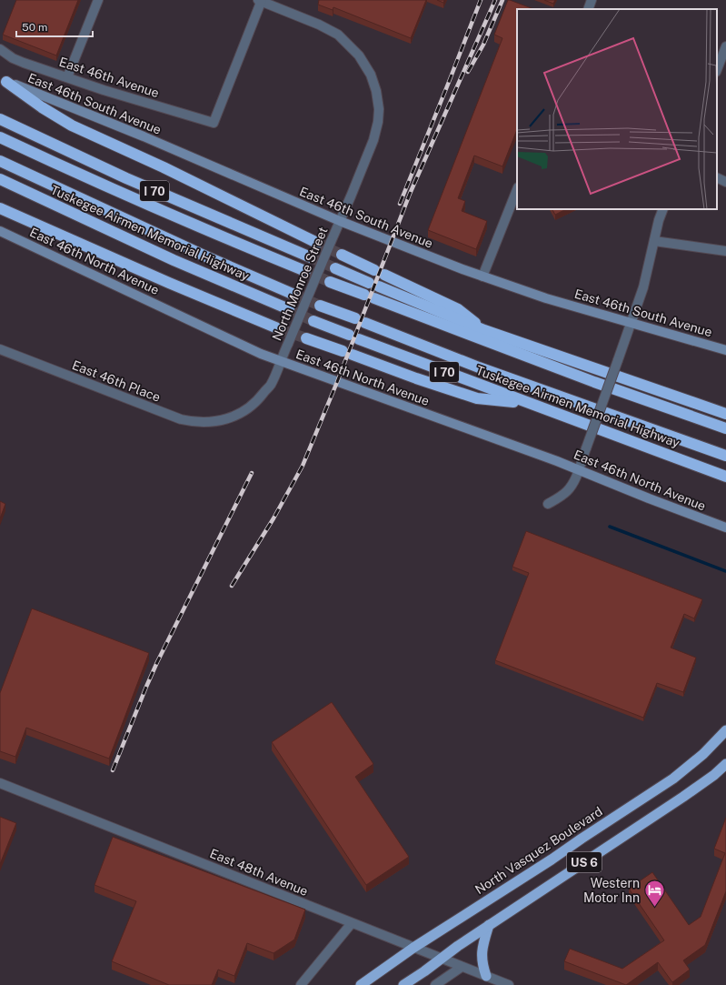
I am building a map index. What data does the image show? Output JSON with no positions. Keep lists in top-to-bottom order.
{
  "streets": {
    "highway": [
      "I 70",
      "Tuskegee Airmen Memorial Highway",
      "North Vasquez Boulevard",
      "US 6"
    ],
    "main road": ["East 46th South Avenue", "East 46th North Avenue"],
    "street": [
      "East 46th Avenue",
      "North Monroe Street",
      "East 46th Place",
      "East 48th Avenue"
    ]
  },
  "crossings": [
    ["East 46th Avenue", "North Monroe Street"],
    ["East 46th South Avenue", "North Monroe Street"],
    ["East 46th North Avenue", "North Monroe Street"],
    ["North Monroe Street", "East 46th Place"],
    ["North Vasquez Boulevard", "East 48th Avenue"],
    ["US 6", "East 48th Avenue"]
  ],
  "places": {
    "hotel": ["Western Motor Inn"]
  },
  "scale_bar": "50 m"
}
